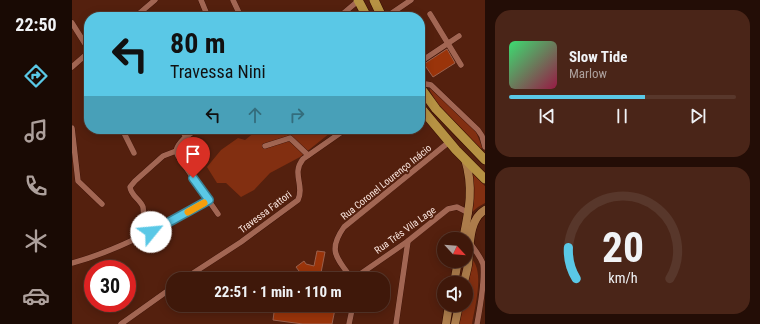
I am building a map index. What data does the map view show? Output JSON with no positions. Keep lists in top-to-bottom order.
{
  "streets": {
    "street": ["Rua Coronel Lourenço Inácio", "Travessa Fattori", "Rua Três Vila Lage"]
  },
  "north": "bottom right",
  "page": {
    "tabs": "22:50",
    "turn": ["80 m", "Travessa Nini"],
    "song": ["Slow Tide", "Marlow"],
    "limit": "30",
    "trip": "22:51 · 1 min · 110 m",
    "gauge": ["20", "km/h"]
  }
}
